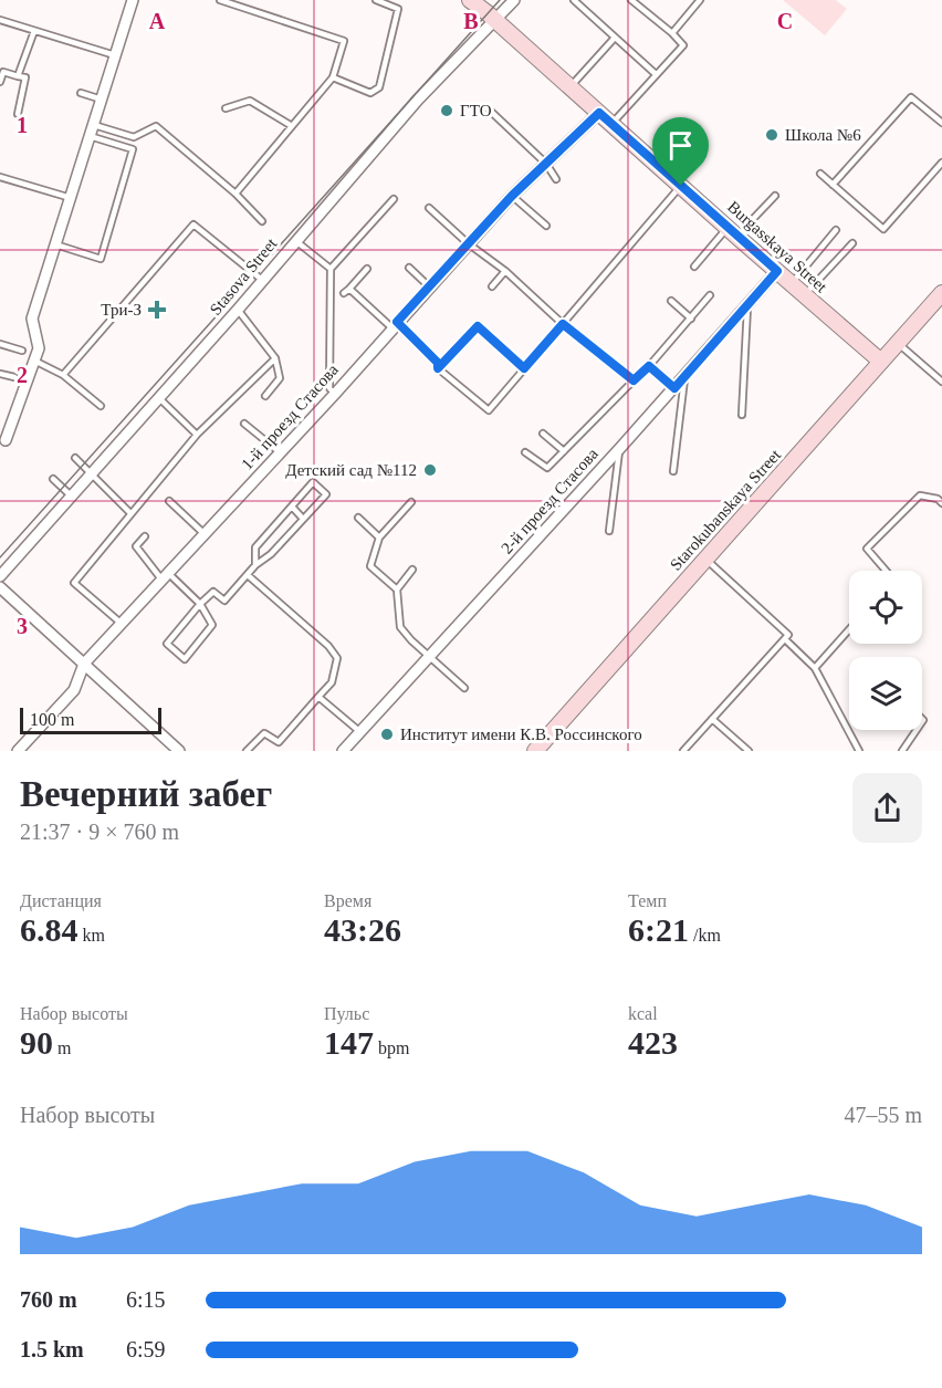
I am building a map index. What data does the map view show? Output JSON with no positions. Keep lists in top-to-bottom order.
{
  "streets": {
    "street": [
      "Burgasskaya Street",
      "Stasova Street",
      "1-й проезд Стасова",
      "2-й проезд Стасова",
      "Starokubanskaya Street"
    ]
  },
  "crossings": [
    ["Burgasskaya Street", "Stasova Street"],
    ["Burgasskaya Street", "1-й проезд Стасова"],
    ["Burgasskaya Street", "2-й проезд Стасова"],
    ["Burgasskaya Street", "Starokubanskaya Street"]
  ],
  "places": {
    "other": [
      "ГТО",
      "Школа №6",
      "Детский сад №112",
      "Институт имени К.В. Россинского"
    ],
    "health": ["Три-З"]
  },
  "scale_bar": "100 m",
  "page": {
    "scale": "100 m",
    "heading": ["Вечерний забег", "21:37 · 9 × 760 m"],
    "stats": [
      ["Дистанция", "6.84 km"],
      ["Время", "43:26"],
      ["Темп", "6:21 /km"],
      ["Набор высоты", "90 m"],
      ["Пульс", "147 bpm"],
      ["kcal", "423"]
    ],
    "chart": ["Набор высоты", "47–55 m"],
    "list": [
      {
        "name": "760 m",
        "note": "6:15"
      },
      {
        "name": "1.5 km",
        "note": "6:59"
      }
    ]
  },
  "grid": {
    "columns": ["A", "B", "C"],
    "rows": ["1", "2", "3"]
  }
}
